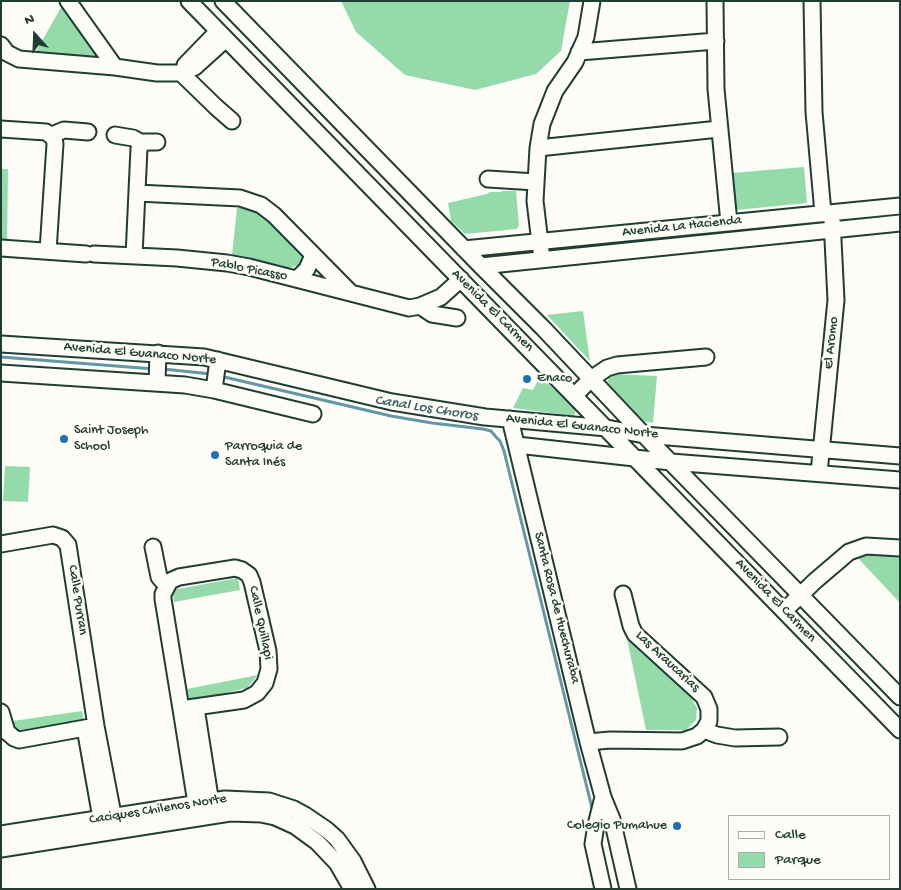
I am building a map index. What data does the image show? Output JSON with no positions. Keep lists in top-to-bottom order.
{
  "streets": {
    "street": [
      "Avenida La Hacienda",
      "Pablo Picasso",
      "Avenida El Carmen",
      "El Aromo",
      "Avenida El Guanaco Norte",
      "Calle Purran",
      "Santa Rosa de Huechuraba",
      "Calle Quillapi",
      "Las Araucarias",
      "Caciques Chilenos Norte"
    ]
  },
  "crossings": [
    ["Avenida La Hacienda", "Avenida El Carmen"],
    ["Avenida La Hacienda", "El Aromo"],
    ["Avenida El Carmen", "Avenida El Guanaco Norte"],
    ["El Aromo", "Avenida El Guanaco Norte"],
    ["Avenida El Guanaco Norte", "Santa Rosa de Huechuraba"],
    ["Calle Purran", "Caciques Chilenos Norte"]
  ],
  "water": ["Canal Los Choros"],
  "places": [
    "Enaco",
    "Saint Joseph School",
    "Parroquia de Santa Inés",
    "Colegio Pumahue"
  ],
  "legend": ["Calle", "Parque"],
  "north": "top"
}
